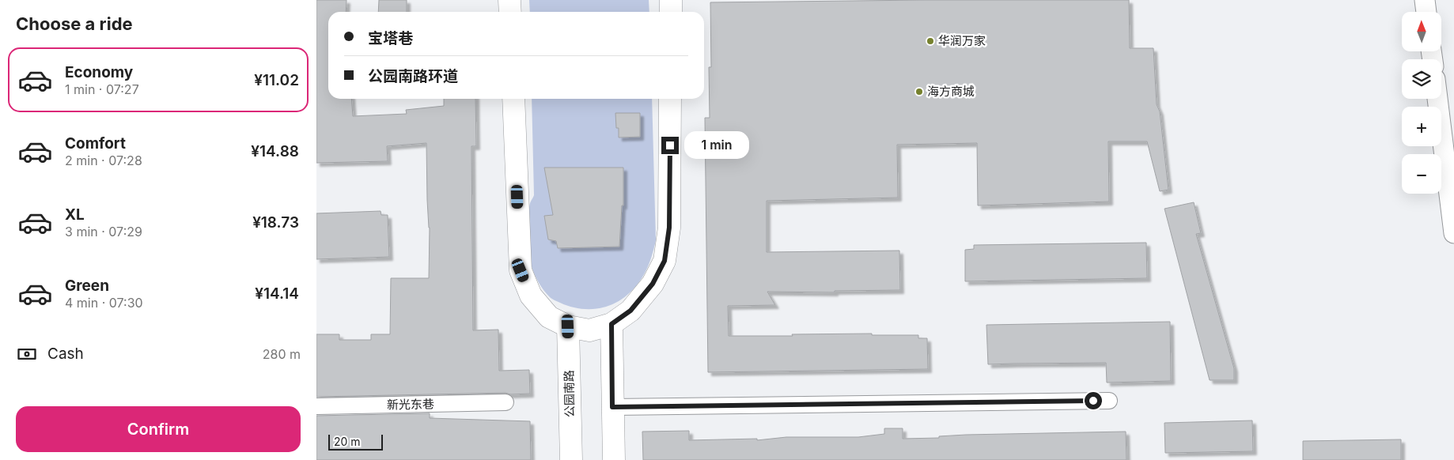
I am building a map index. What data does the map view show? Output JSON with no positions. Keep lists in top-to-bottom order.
{
  "streets": {
    "main road": ["公园南路"],
    "street": ["新光东巷"]
  },
  "places": ["华润万家", "海方商城"],
  "scale_bar": "20 m",
  "north": "top",
  "page": {
    "heading": "Choose a ride",
    "map_buttons": ["+", "−"],
    "banner": ["宝塔巷", "公园南路环道"],
    "list": [
      {
        "name": "Economy",
        "note": "1 min · 07:27",
        "value": "¥11.02"
      },
      {
        "name": "Comfort",
        "note": "2 min · 07:28",
        "value": "¥14.88"
      },
      {
        "name": "XL",
        "note": "3 min · 07:29",
        "value": "¥18.73"
      },
      {
        "name": "Green",
        "note": "4 min · 07:30",
        "value": "¥14.14"
      }
    ],
    "bubble": "1 min",
    "pay": ["Cash", "280 m"],
    "buttons": "Confirm",
    "scale": "20 m"
  }
}
